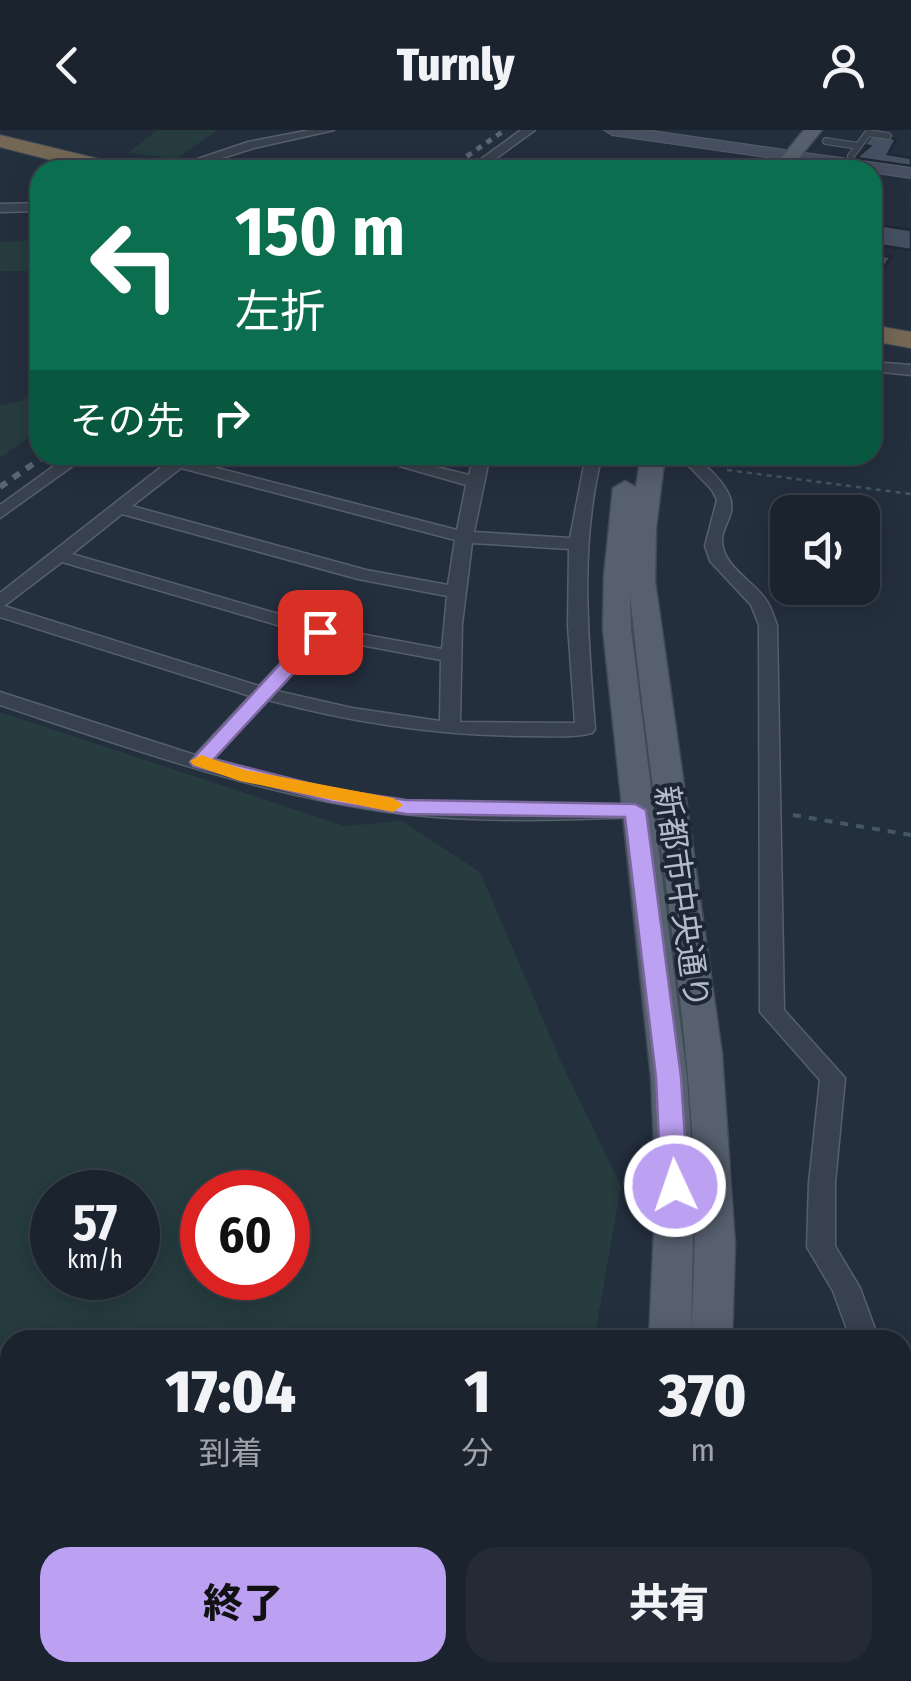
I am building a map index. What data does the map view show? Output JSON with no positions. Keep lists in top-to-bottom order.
{
  "streets": {
    "main road": ["新都市中央通り"]
  },
  "page": {
    "header": "Turnly",
    "turn": ["150 m", "左折"],
    "then": "その先",
    "speed": "57 km/h",
    "limit": "60",
    "eta": [
      "17:04",
      "到着",
      "1",
      "分",
      "370",
      "m"
    ],
    "buttons": ["終了", "共有"]
  }
}
